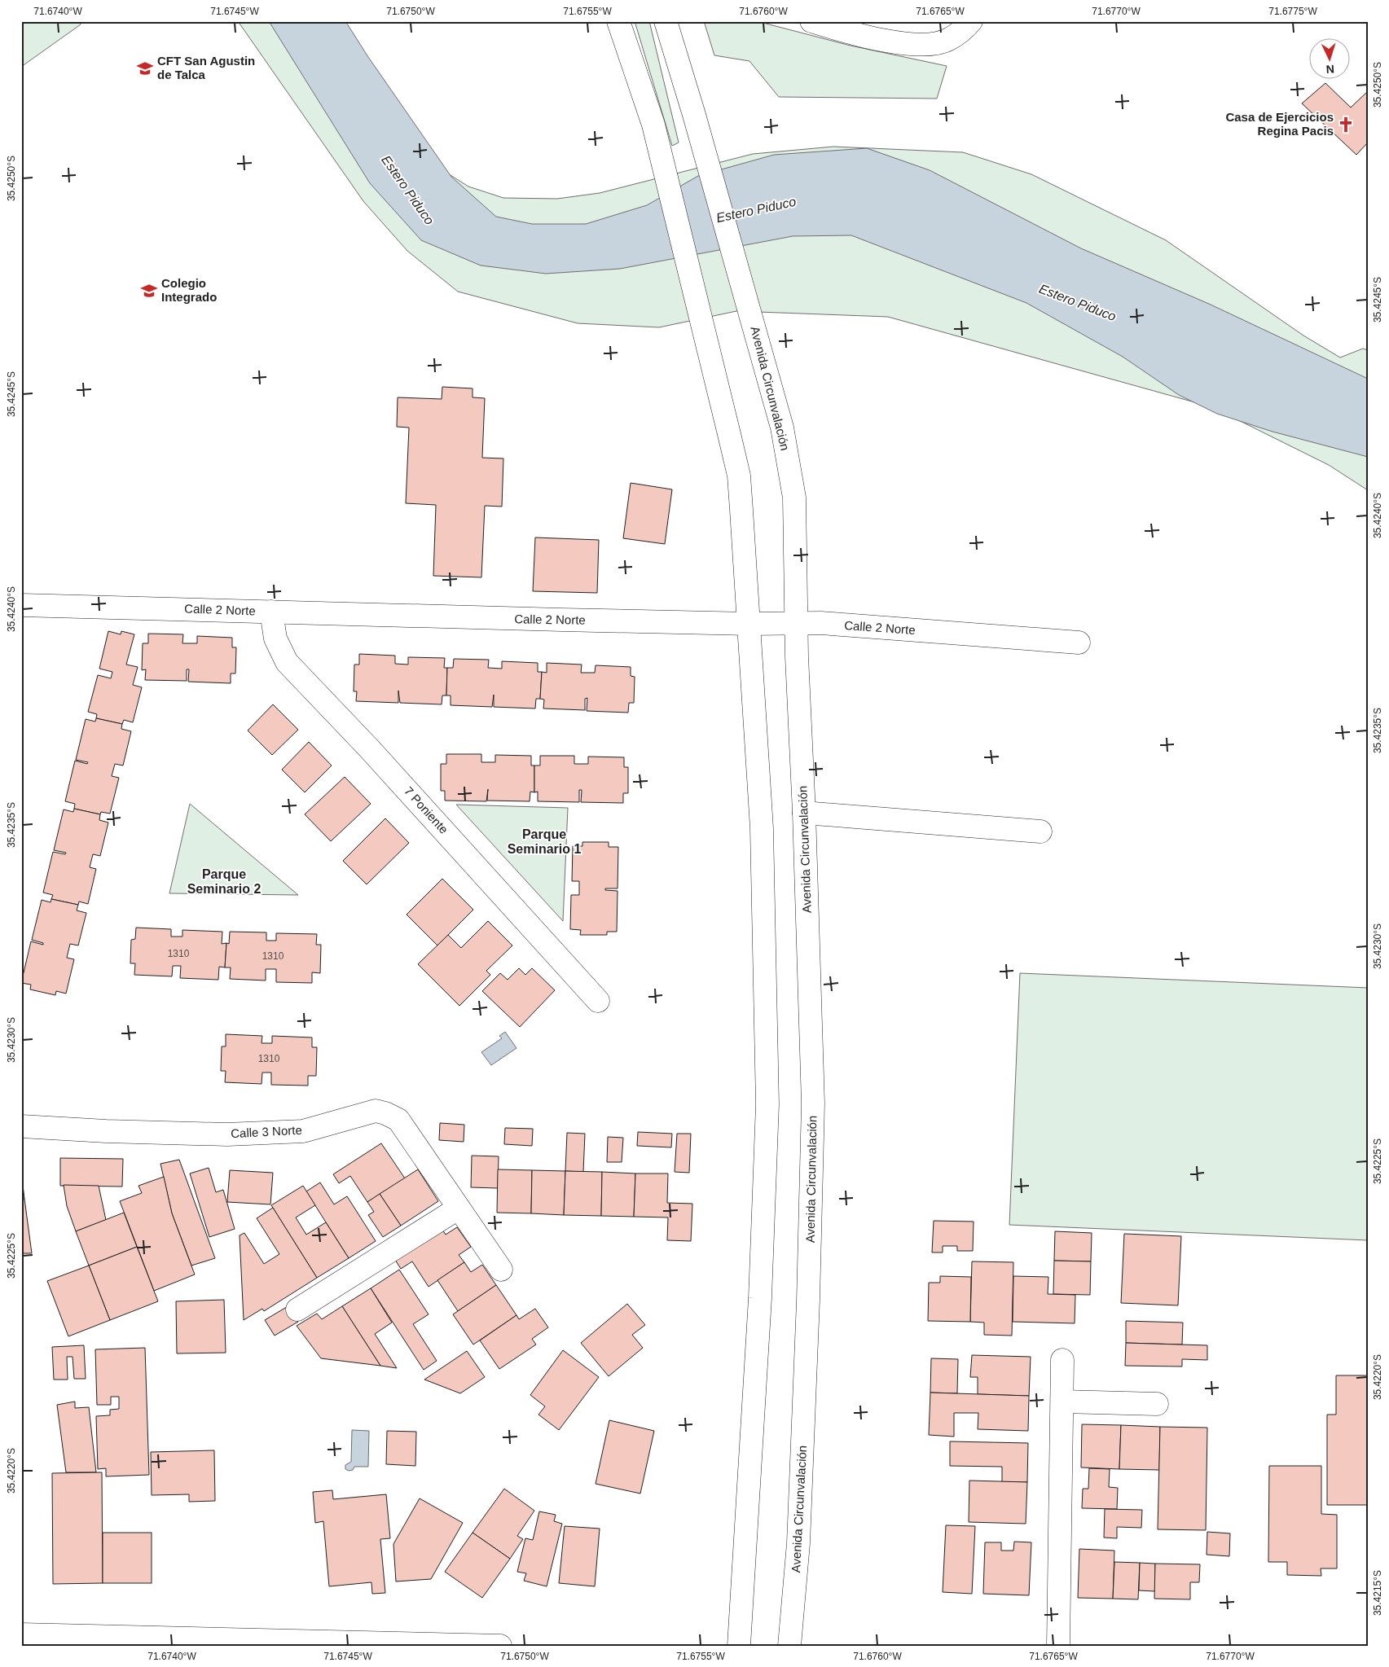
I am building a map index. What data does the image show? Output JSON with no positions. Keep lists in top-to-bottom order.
{
  "streets": {
    "main road": [
      "Avenida Circunvalación",
      "Calle 2 Norte",
      "7 Poniente",
      "Calle 3 Norte"
    ]
  },
  "crossings": [
    ["Avenida Circunvalación", "Calle 2 Norte"],
    ["Calle 2 Norte", "7 Poniente"]
  ],
  "districts": ["Parque Seminario 1", "Parque Seminario 2"],
  "water": ["Estero Piduco"],
  "places": {
    "school or university": ["CFT San Agustin de Talca", "Colegio Integrado"],
    "church": ["Casa de Ejercicios Regina Pacis"]
  },
  "house_numbers": ["1310", "1310", "1310"],
  "north": "bottom",
  "coordinates": [
    "71.6740°W",
    "71.6745°W",
    "71.6750°W",
    "71.6755°W",
    "71.6760°W",
    "71.6765°W",
    "71.6770°W",
    "71.6775°W",
    "35.4250°S",
    "35.4245°S",
    "35.4240°S",
    "35.4235°S",
    "35.4230°S",
    "35.4225°S",
    "35.4220°S",
    "35.4215°S"
  ]
}
